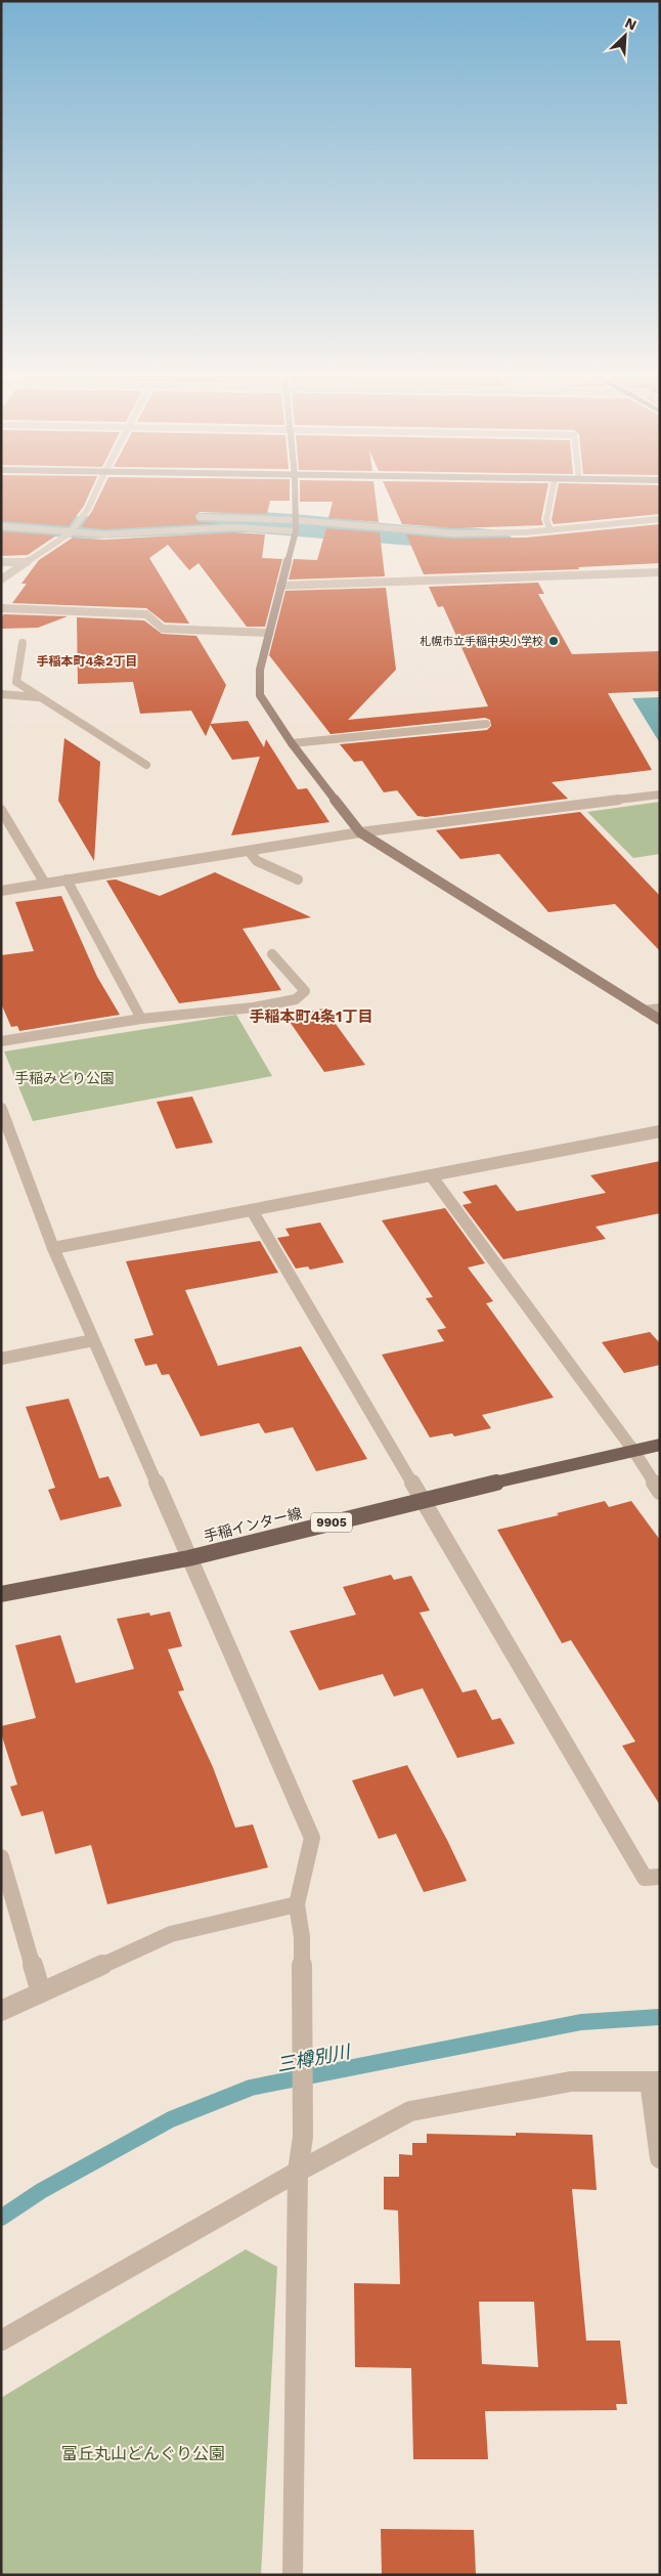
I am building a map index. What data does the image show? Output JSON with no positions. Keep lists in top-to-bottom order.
{
  "streets": {
    "main road": ["9905", "手稲インター線"]
  },
  "districts": ["手稲本町4条2丁目", "手稲本町4条1丁目"],
  "water": ["三樽別川"],
  "parks": ["手稲みどり公園", "富丘丸山どんぐり公園"],
  "places": ["札幌市立手稲中央小学校"],
  "north": "top right"
}
